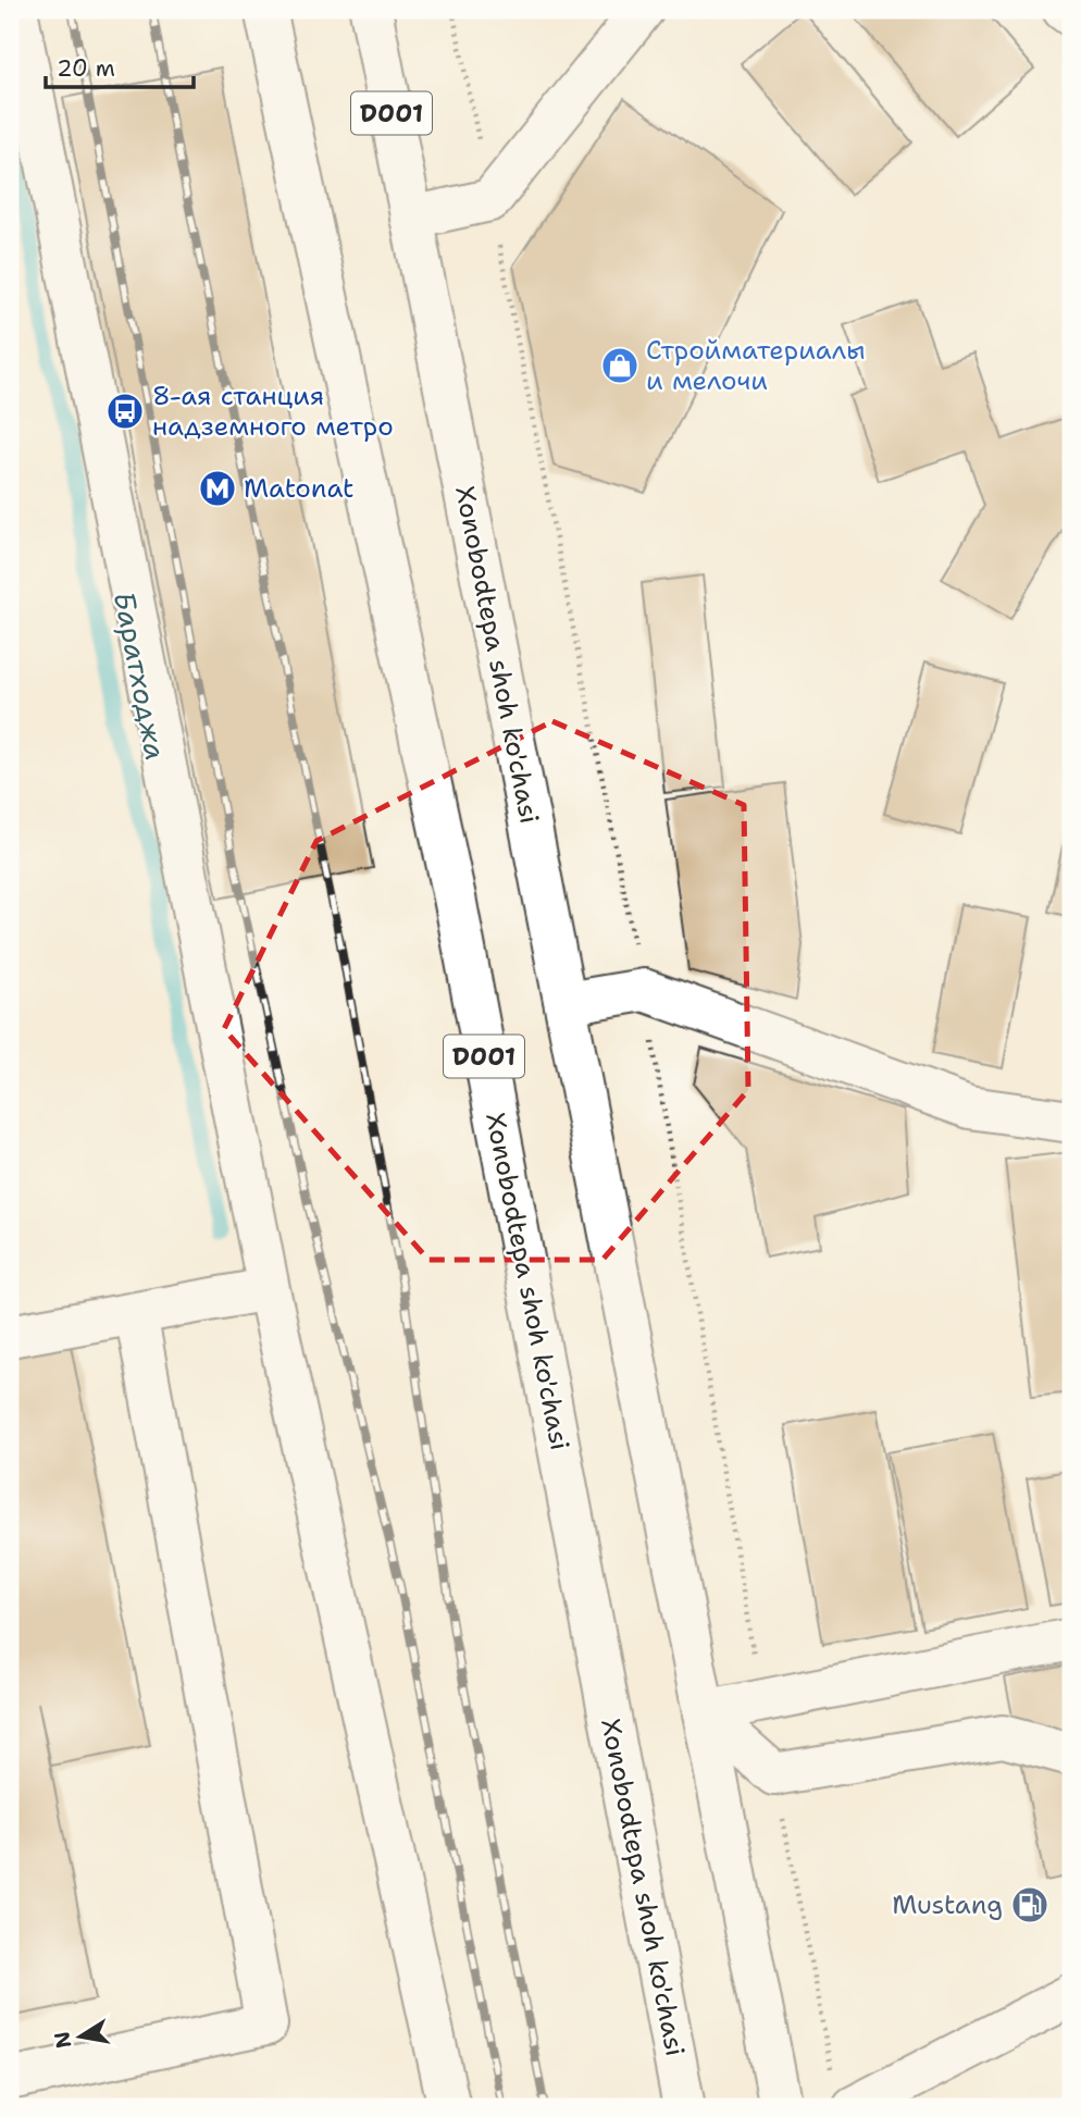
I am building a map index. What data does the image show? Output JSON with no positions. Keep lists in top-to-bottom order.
{
  "streets": {
    "main road": ["D001", "Xonobodtepa shoh ko'chasi"]
  },
  "water": ["Баратходжа"],
  "places": {
    "shop": ["Стройматериалы и мелочи"],
    "bus stop": ["8-ая станция надземного метро"],
    "metro station": ["Matonat"],
    "fuel station": ["Mustang"]
  },
  "scale_bar": "20 m",
  "north": "left"
}
